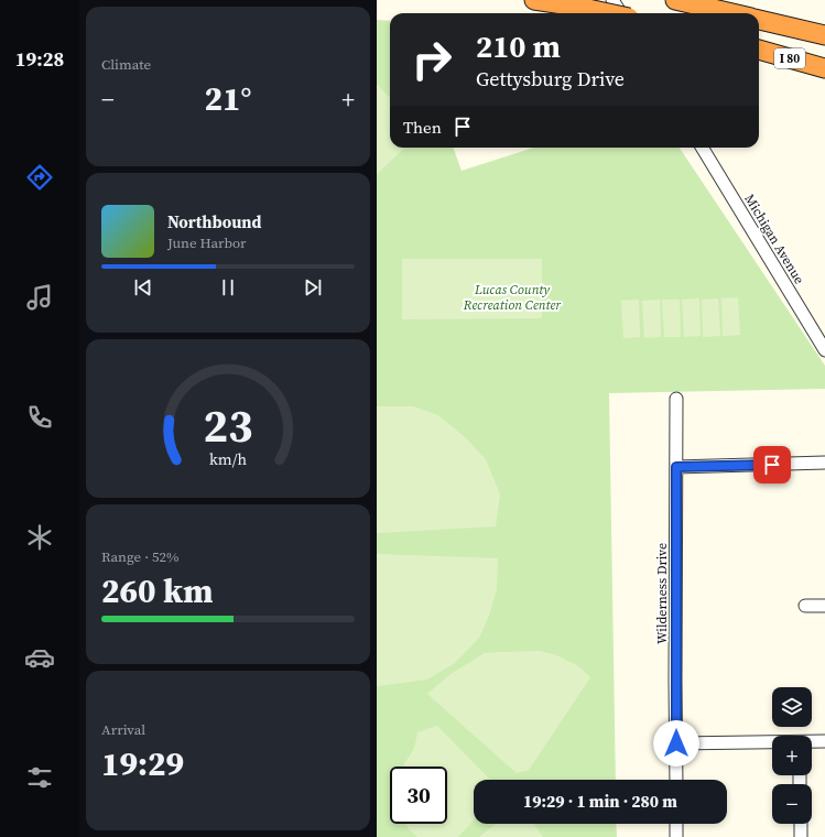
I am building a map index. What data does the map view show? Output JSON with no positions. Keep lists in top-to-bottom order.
{
  "streets": {
    "highway": ["I 80"],
    "street": ["Michigan Avenue", "Wilderness Drive"]
  },
  "parks": ["Lucas County Recreation Center"],
  "page": {
    "tabs": "19:28",
    "tile": [
      "Climate",
      ["Range · 52%", "260 km"],
      ["Arrival", "19:29"]
    ],
    "turn": ["210 m", "Gettysburg Drive"],
    "heat": ["−", "21°", "+"],
    "then": "Then",
    "song": ["Northbound", "June Harbor"],
    "map_buttons": ["+", "−"],
    "limit": "30",
    "trip": "19:29 · 1 min · 280 m",
    "gauge": ["23", "km/h"]
  }
}
